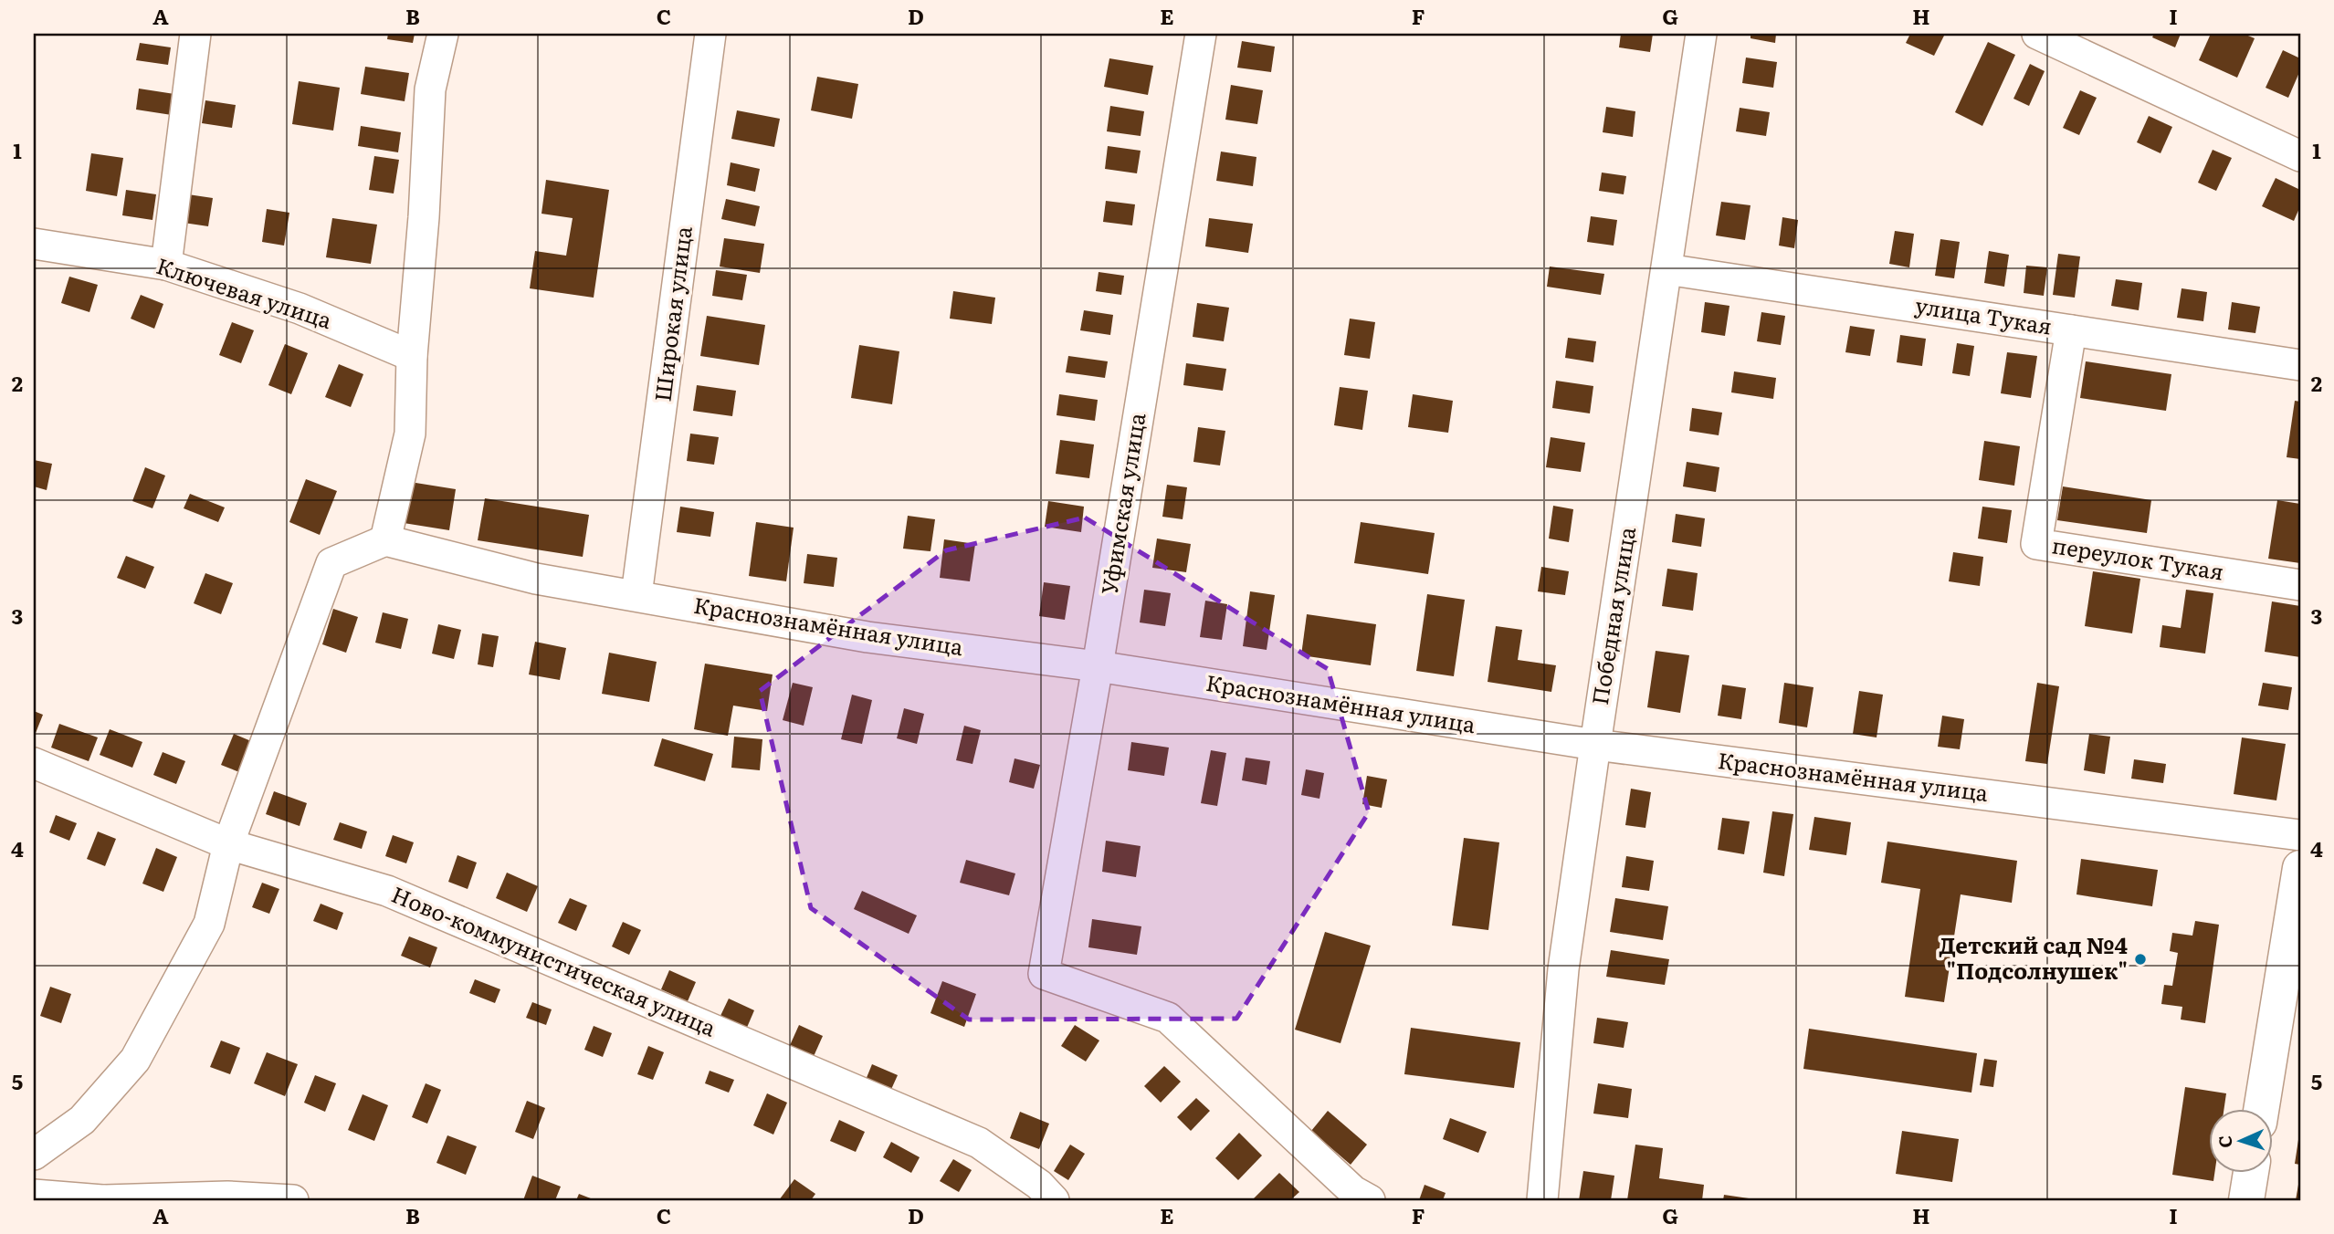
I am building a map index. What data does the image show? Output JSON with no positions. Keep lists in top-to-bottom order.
{
  "streets": {
    "street": [
      "Ключевая улица",
      "Широкая улица",
      "улица Тукая",
      "Уфимская улица",
      "переулок Тукая",
      "Победная улица",
      "Краснознамённая улица",
      "Ново-коммунистическая улица"
    ]
  },
  "crossings": [
    ["Широкая улица", "Краснознамённая улица"],
    ["улица Тукая", "переулок Тукая"],
    ["улица Тукая", "Победная улица"],
    ["Уфимская улица", "Краснознамённая улица"],
    ["Победная улица", "Краснознамённая улица"]
  ],
  "places": ["Детский сад №4 \"Подсолнушек\""],
  "north": "left",
  "grid": {
    "columns": [
      "A",
      "B",
      "C",
      "D",
      "E",
      "F",
      "G",
      "H",
      "I"
    ],
    "rows": [
      "1",
      "2",
      "3",
      "4",
      "5"
    ]
  }
}
